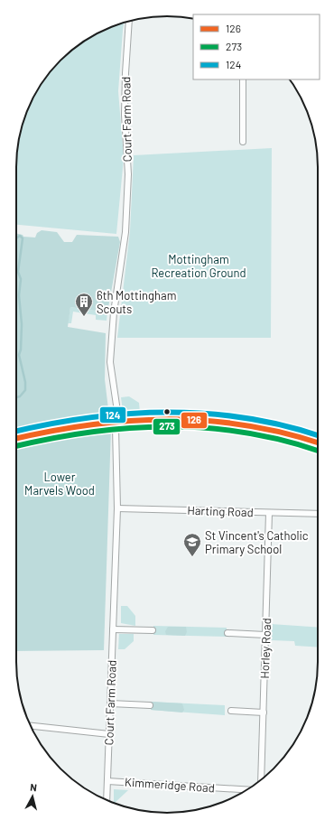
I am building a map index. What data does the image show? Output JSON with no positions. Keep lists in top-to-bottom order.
{
  "streets": {
    "street": [
      "Court Farm Road",
      "Harting Road",
      "Horley Road",
      "Kimmeridge Road"
    ]
  },
  "crossings": [
    ["Court Farm Road", "Harting Road"],
    ["Court Farm Road", "Kimmeridge Road"],
    ["Harting Road", "Horley Road"]
  ],
  "parks": ["Mottingham Recreation Ground", "Lower Marvels Wood"],
  "places": {
    "building": ["6th Mottingham Scouts"],
    "school or university": ["St Vincent's Catholic Primary School"]
  },
  "lines": ["transit line 124", "transit line 126", "transit line 273"],
  "legend": ["126", "273", "124"],
  "north": "top"
}
